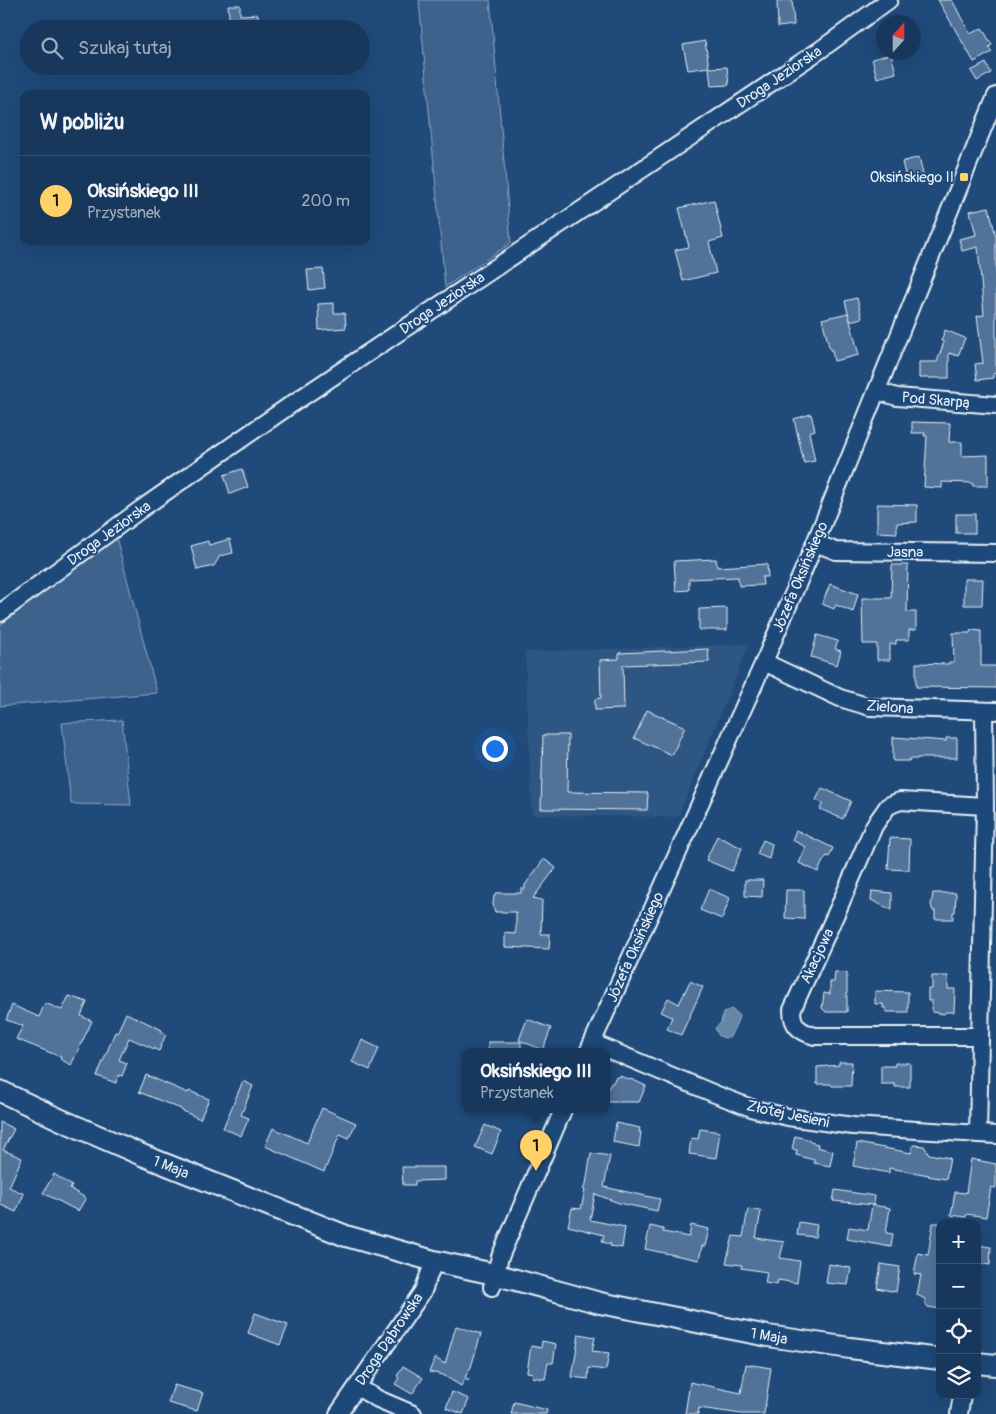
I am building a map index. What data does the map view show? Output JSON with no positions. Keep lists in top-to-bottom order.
{
  "streets": {
    "main road": ["1 Maja"],
    "street": [
      "Droga Jeziorska",
      "Pod Skarpą",
      "Jasna",
      "Józefa Oksińskiego",
      "Zielona",
      "Akacjowa",
      "Złotej Jesieni",
      "Droga Dąbrowska"
    ]
  },
  "crossings": [
    ["Pod Skarpą", "Józefa Oksińskiego"],
    ["Jasna", "Józefa Oksińskiego"],
    ["Józefa Oksińskiego", "Zielona"],
    ["1 Maja", "Droga Dąbrowska"]
  ],
  "places": {
    "transit": ["Oksińskiego II"]
  },
  "north": "top",
  "page": {
    "search": "Szukaj tutaj",
    "heading": "W pobliżu",
    "list": [
      {
        "mark": "1",
        "name": "Oksińskiego III",
        "note": "Przystanek",
        "value": "200 m"
      }
    ],
    "popup": ["Oksińskiego III", "Przystanek"],
    "pins": "1",
    "map_buttons": ["+", "−"]
  }
}
